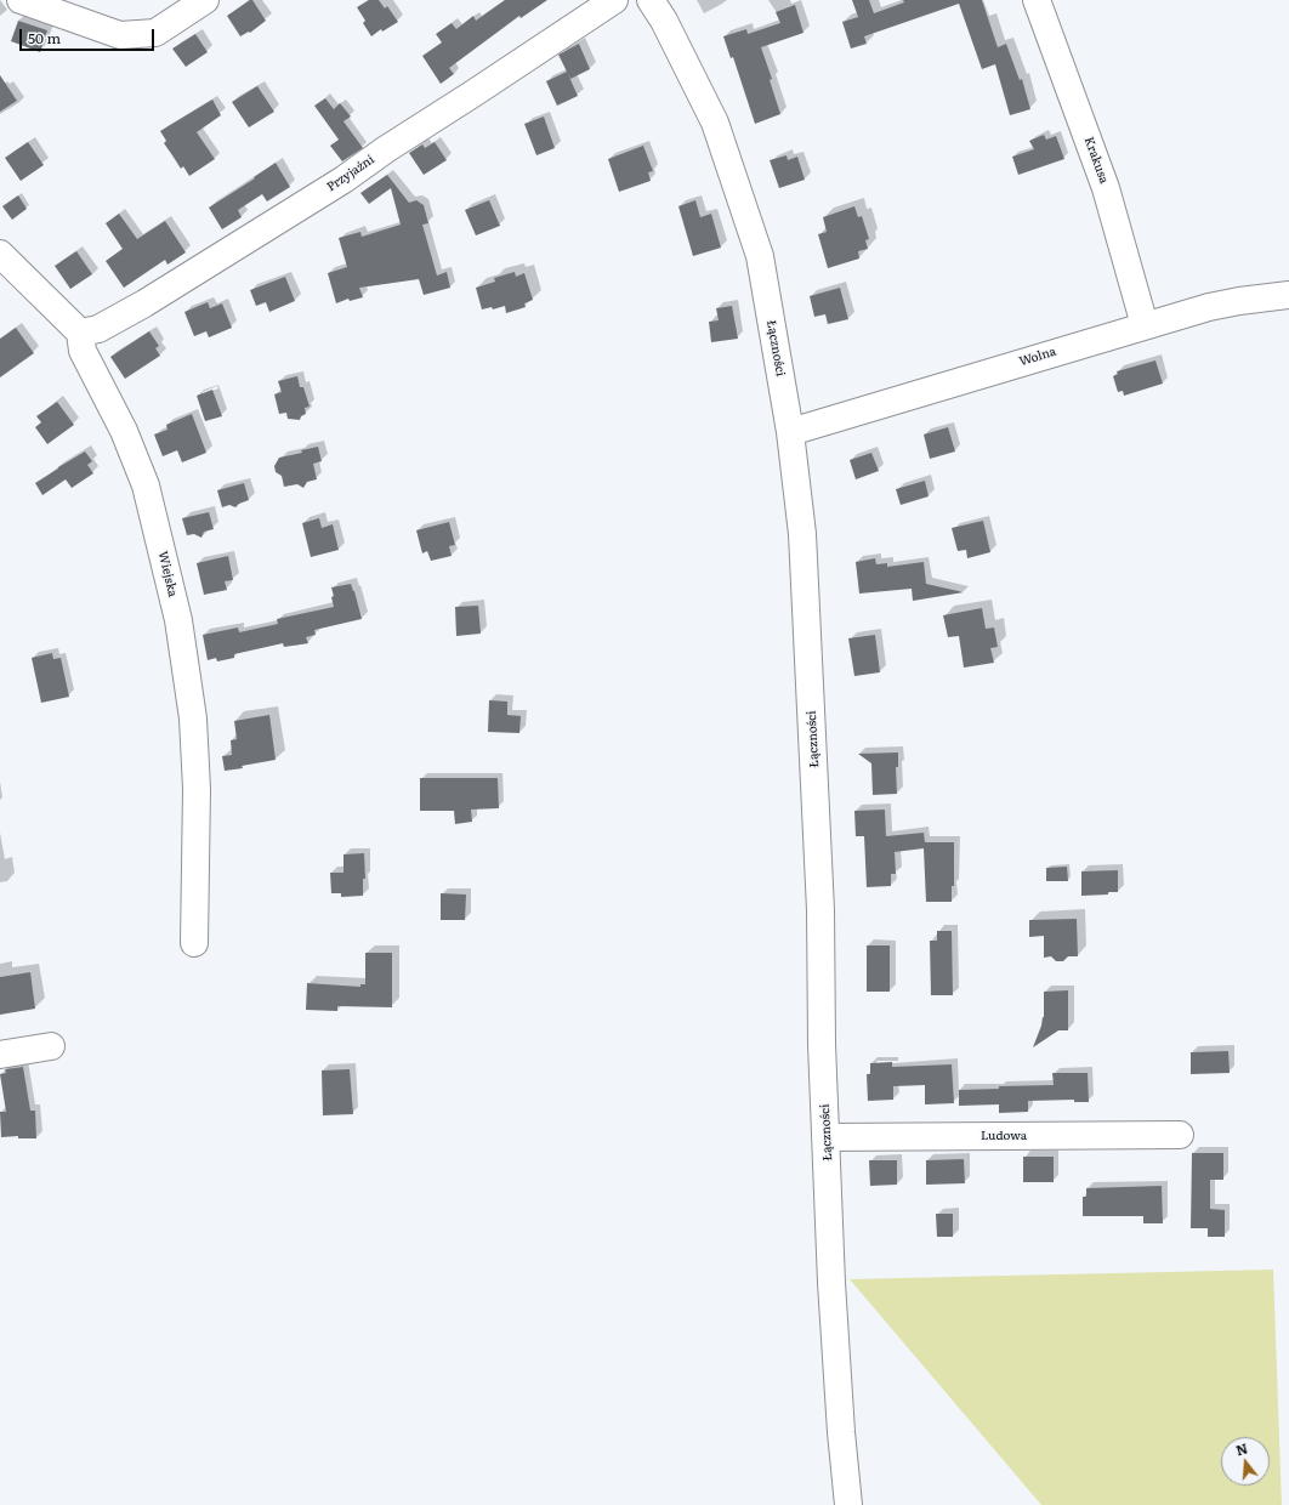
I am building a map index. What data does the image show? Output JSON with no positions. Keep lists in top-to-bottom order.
{
  "streets": {
    "street": [
      "Krakusa",
      "Przyjaźni",
      "Łączności",
      "Wolna",
      "Wiejska",
      "Ludowa"
    ]
  },
  "crossings": [
    ["Krakusa", "Wolna"],
    ["Przyjaźni", "Wiejska"],
    ["Łączności", "Wolna"],
    ["Łączności", "Ludowa"]
  ],
  "scale_bar": "50 m",
  "north": "top"
}
